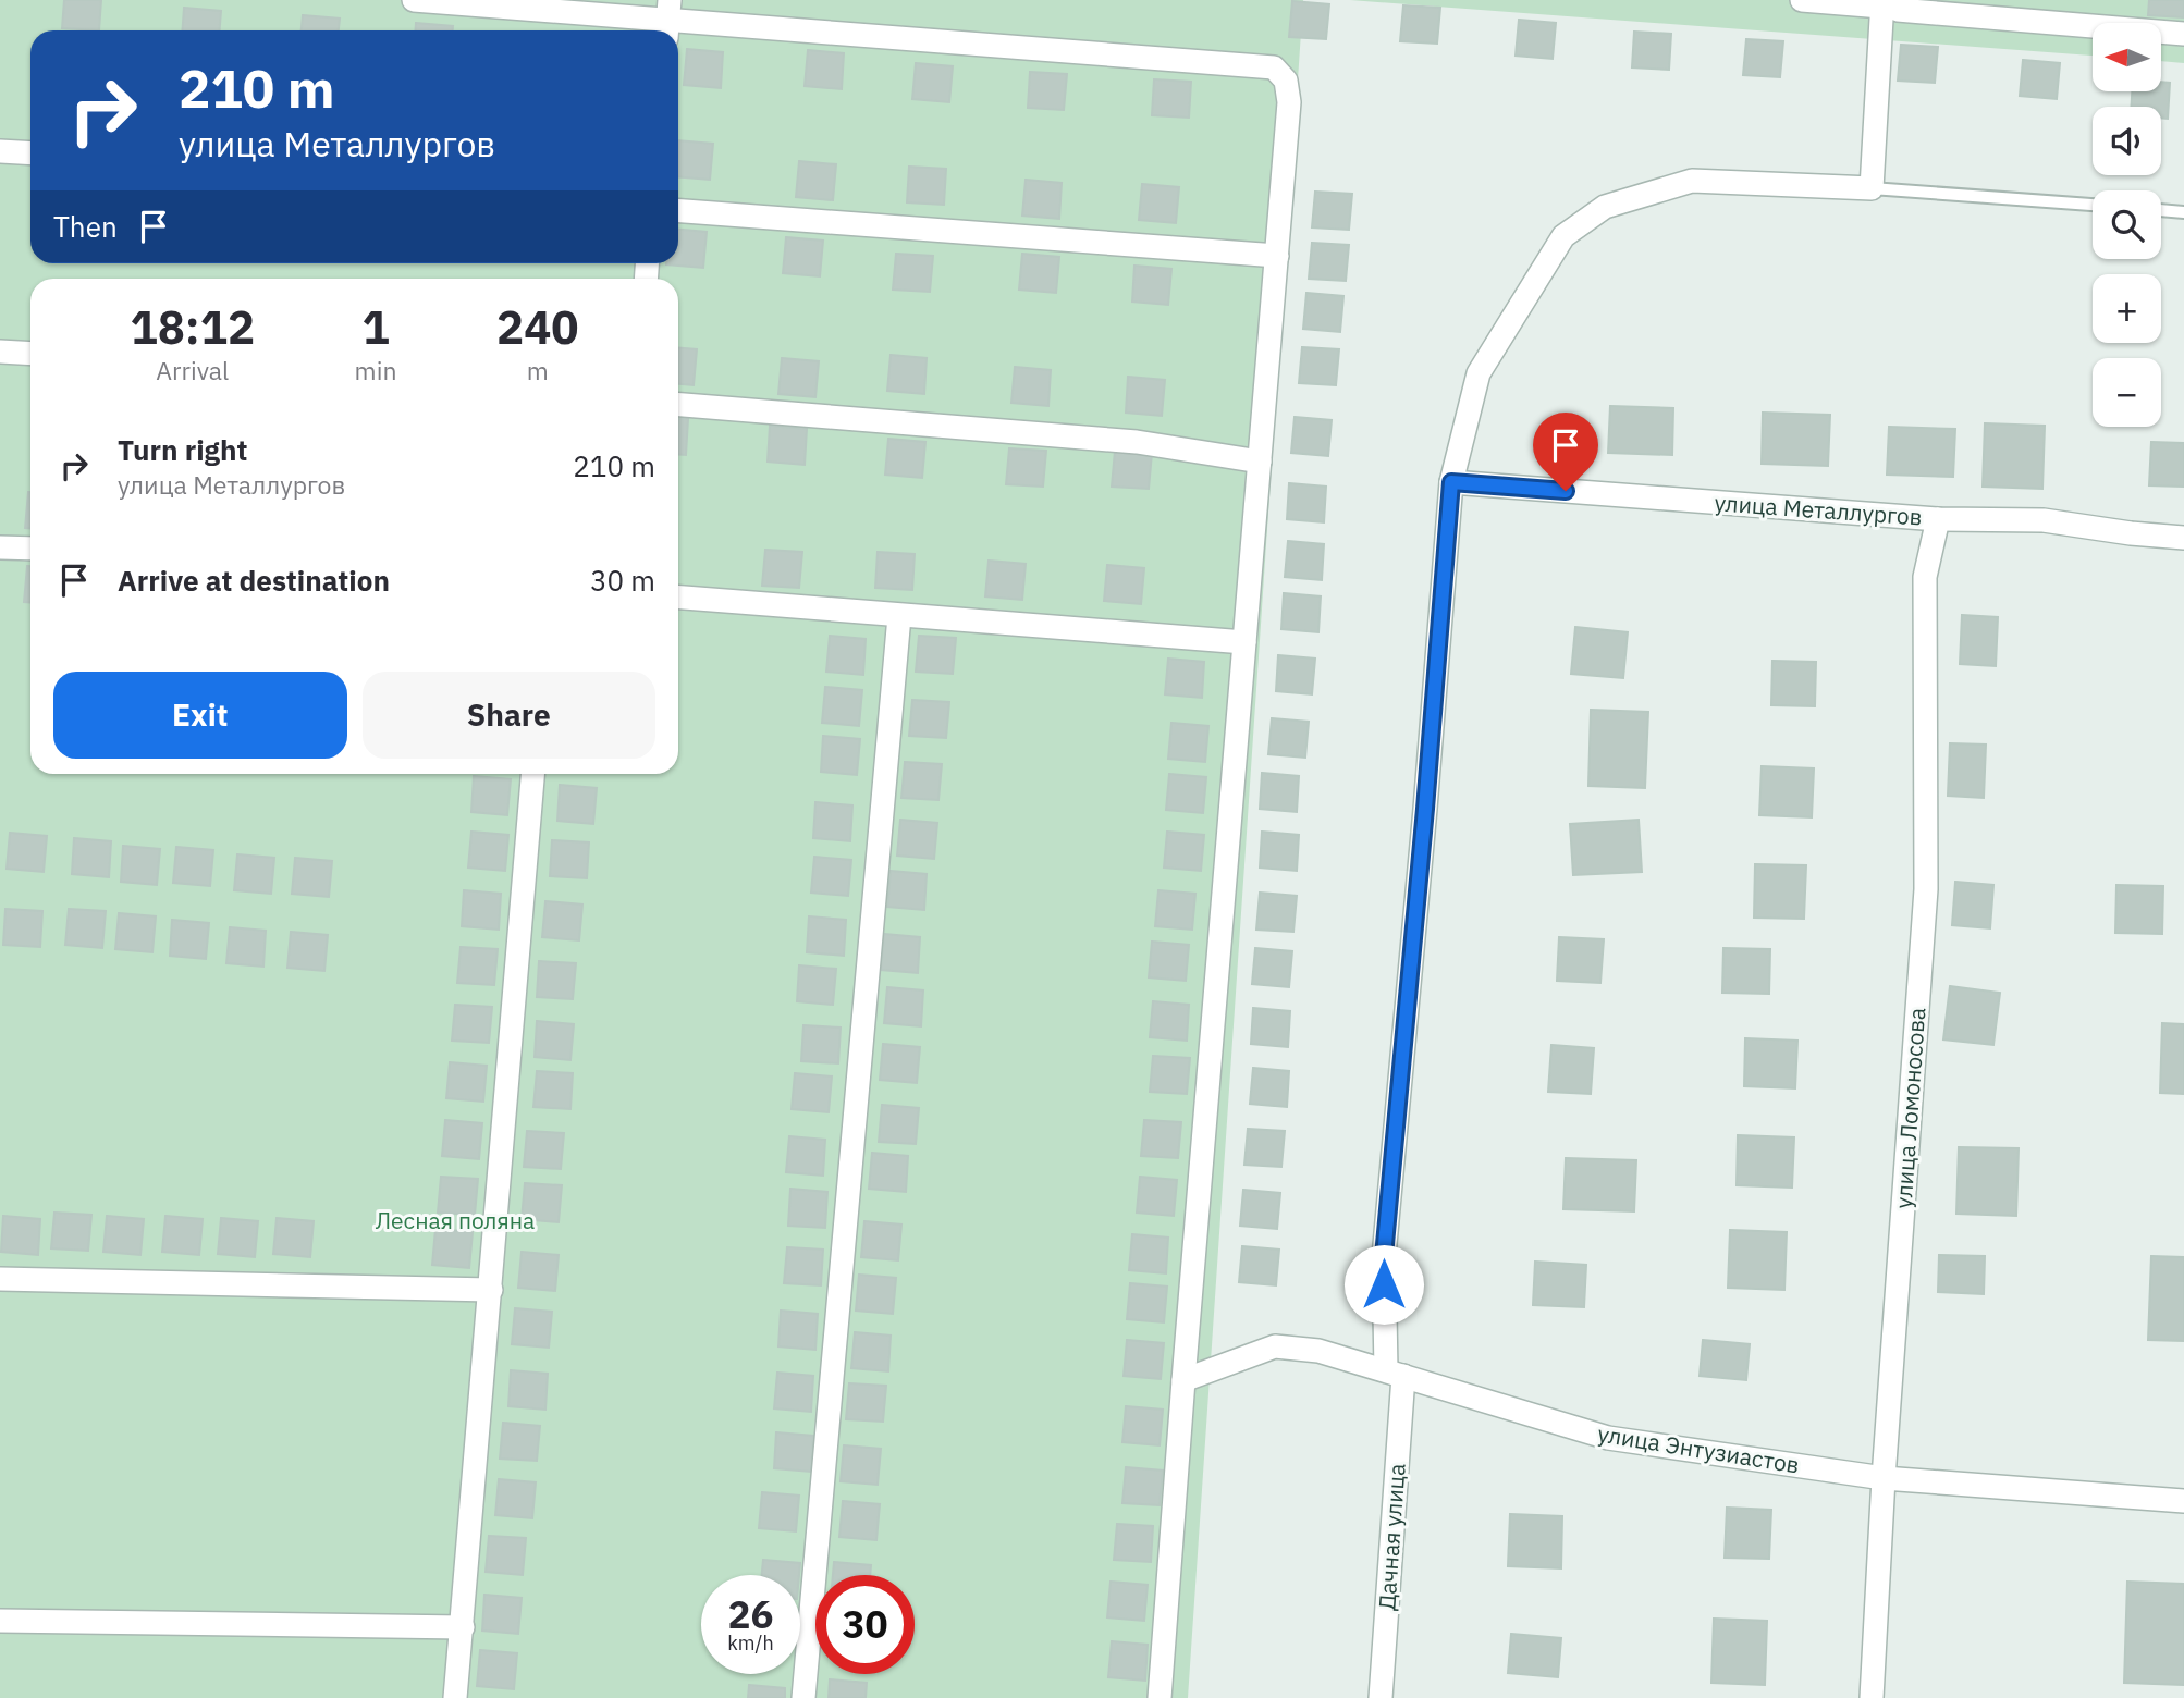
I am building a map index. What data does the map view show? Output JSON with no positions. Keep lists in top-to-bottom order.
{
  "streets": {
    "street": [
      "улица Металлургов",
      "улица Ломоносова",
      "улица Энтузиастов",
      "Дачная улица"
    ]
  },
  "crossings": [
    ["улица Металлургов", "улица Ломоносова"],
    ["улица Металлургов", "Дачная улица"],
    ["улица Ломоносова", "улица Энтузиастов"],
    ["улица Энтузиастов", "Дачная улица"]
  ],
  "parks": ["Лесная поляна"],
  "north": "left",
  "page": {
    "map_buttons": ["+", "−"],
    "turn": ["210 m", "улица Металлургов"],
    "then": "Then",
    "eta": [
      "18:12",
      "Arrival",
      "1",
      "min",
      "240",
      "m"
    ],
    "list": [
      {
        "name": "Turn right",
        "note": "улица Металлургов",
        "value": "210 m"
      },
      {
        "name": "Arrive at destination",
        "value": "30 m"
      }
    ],
    "buttons": ["Exit", "Share"],
    "speed": "26 km/h",
    "limit": "30"
  }
}
